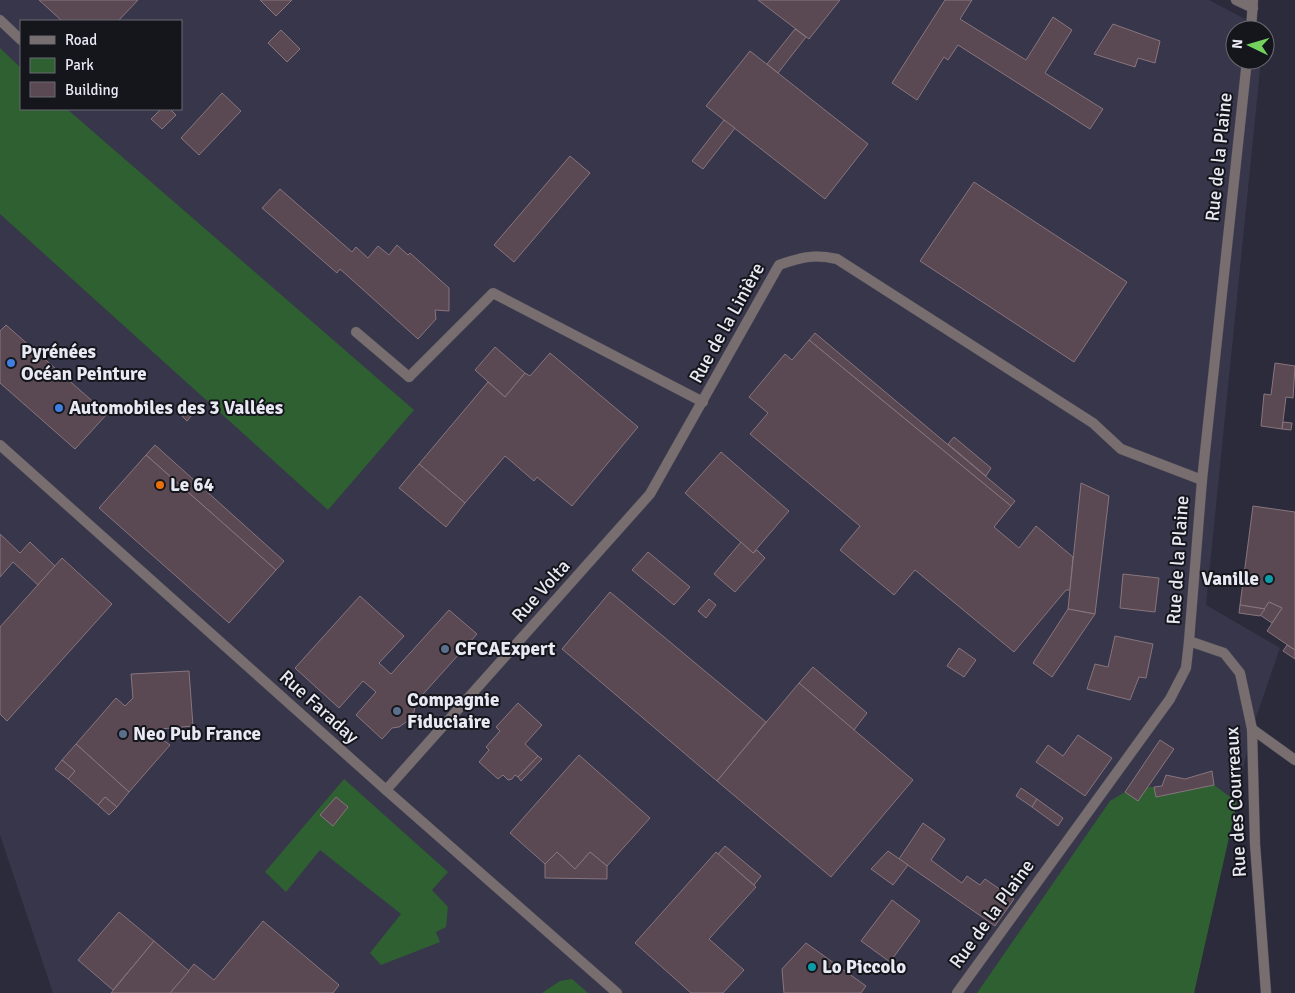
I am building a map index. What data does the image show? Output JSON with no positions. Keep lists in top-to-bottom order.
{
  "streets": {
    "street": [
      "Rue de la Plaine",
      "Rue de la Linière",
      "Rue Volta",
      "Rue Faraday",
      "Rue des Courreaux"
    ]
  },
  "crossings": [
    ["Rue de la Plaine", "Rue de la Linière"],
    ["Rue de la Plaine", "Rue des Courreaux"],
    ["Rue de la Linière", "Rue Volta"],
    ["Rue Volta", "Rue Faraday"]
  ],
  "places": [
    "Pyrénées Océan Peinture",
    "Automobiles des 3 Vallées",
    "Le 64",
    "Vanille",
    "CFCAExpert",
    "Compagnie Fiduciaire",
    "Neo Pub France",
    "Lo Piccolo"
  ],
  "legend": ["Road", "Park", "Building"],
  "north": "left"
}
